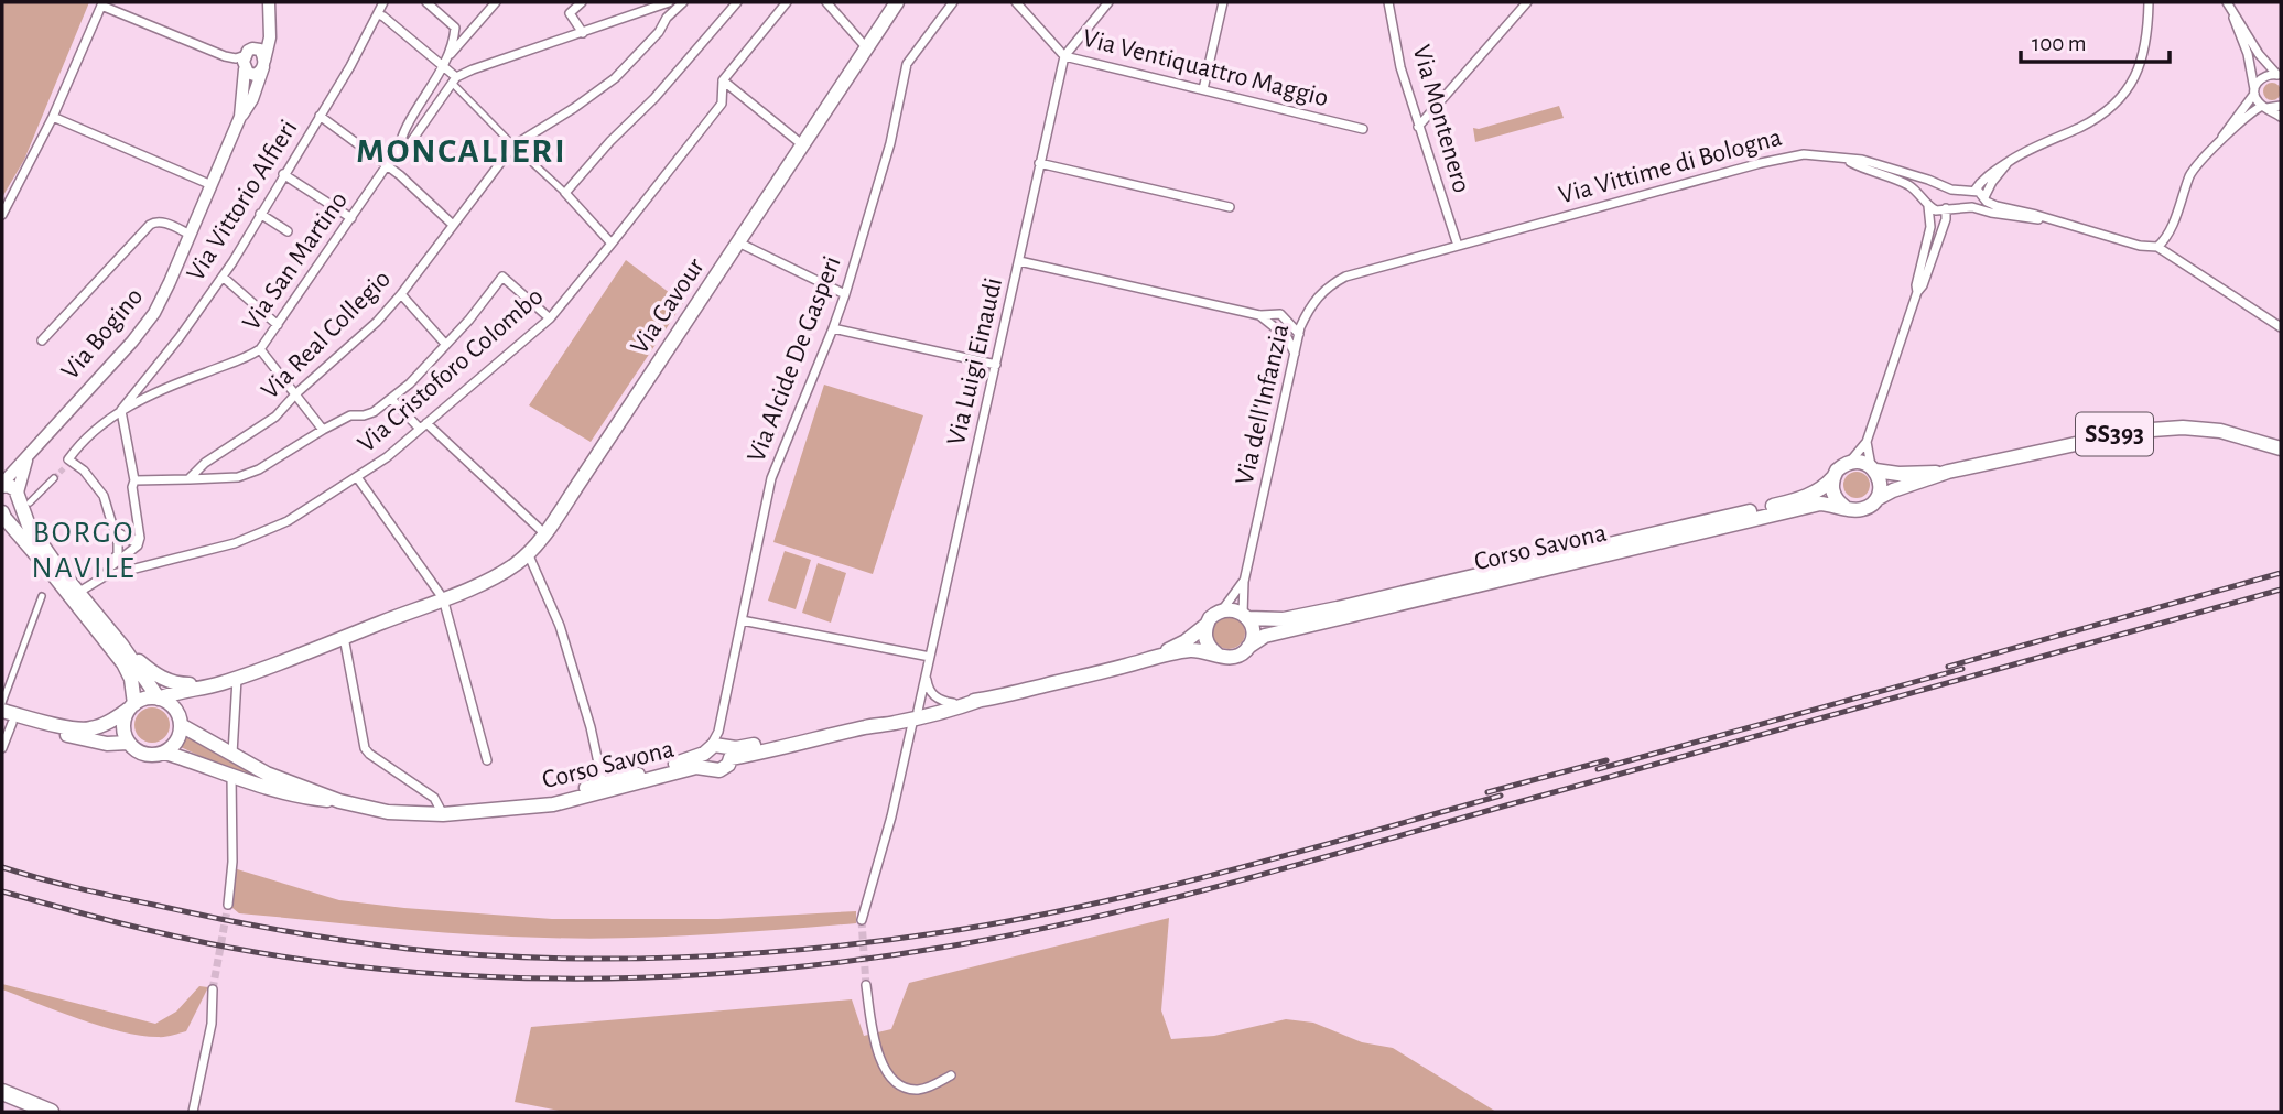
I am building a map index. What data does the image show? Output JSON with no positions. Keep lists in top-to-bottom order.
{
  "streets": {
    "main road": [
      "Via Cavour",
      "Via Bogino",
      "SS393",
      "Corso Savona"
    ],
    "street": [
      "Via Ventiquattro Maggio",
      "Via Montenero",
      "Via Vittime di Bologna",
      "Via Vittorio Alfieri",
      "Via San Martino",
      "Via Real Collegio",
      "Via Alcide De Gasperi",
      "Via Luigi Einaudi",
      "Via Cristoforo Colombo",
      "Via dell'Infanzia"
    ]
  },
  "crossings": [
    ["Via Ventiquattro Maggio", "Via Luigi Einaudi"],
    ["Via Montenero", "Via Vittime di Bologna"],
    ["Via Montenero", "Via dell'Infanzia"],
    ["Via Vittime di Bologna", "Via dell'Infanzia"],
    ["Via Vittorio Alfieri", "Via San Martino"],
    ["Via Cavour", "Corso Savona"],
    ["Via Alcide De Gasperi", "Corso Savona"],
    ["Via Luigi Einaudi", "Corso Savona"],
    ["Via dell'Infanzia", "Corso Savona"],
    ["SS393", "Corso Savona"]
  ],
  "districts": ["MONCALIERI", "BORGO NAVILE"],
  "scale_bar": "100 m"
}
